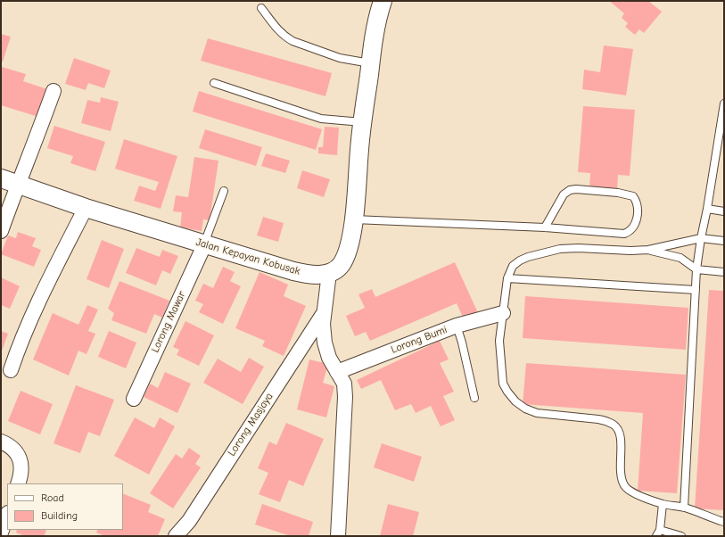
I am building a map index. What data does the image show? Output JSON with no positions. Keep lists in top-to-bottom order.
{
  "streets": {
    "street": [
      "Jalan Kepayan Kobusak",
      "Lorong Mawar",
      "Lorong Bumi",
      "Lorong Masjaya"
    ]
  },
  "crossings": [
    ["Jalan Kepayan Kobusak", "Lorong Mawar"],
    ["Jalan Kepayan Kobusak", "Lorong Masjaya"],
    ["Lorong Bumi", "Lorong Masjaya"]
  ],
  "legend": ["Road", "Building"]
}
